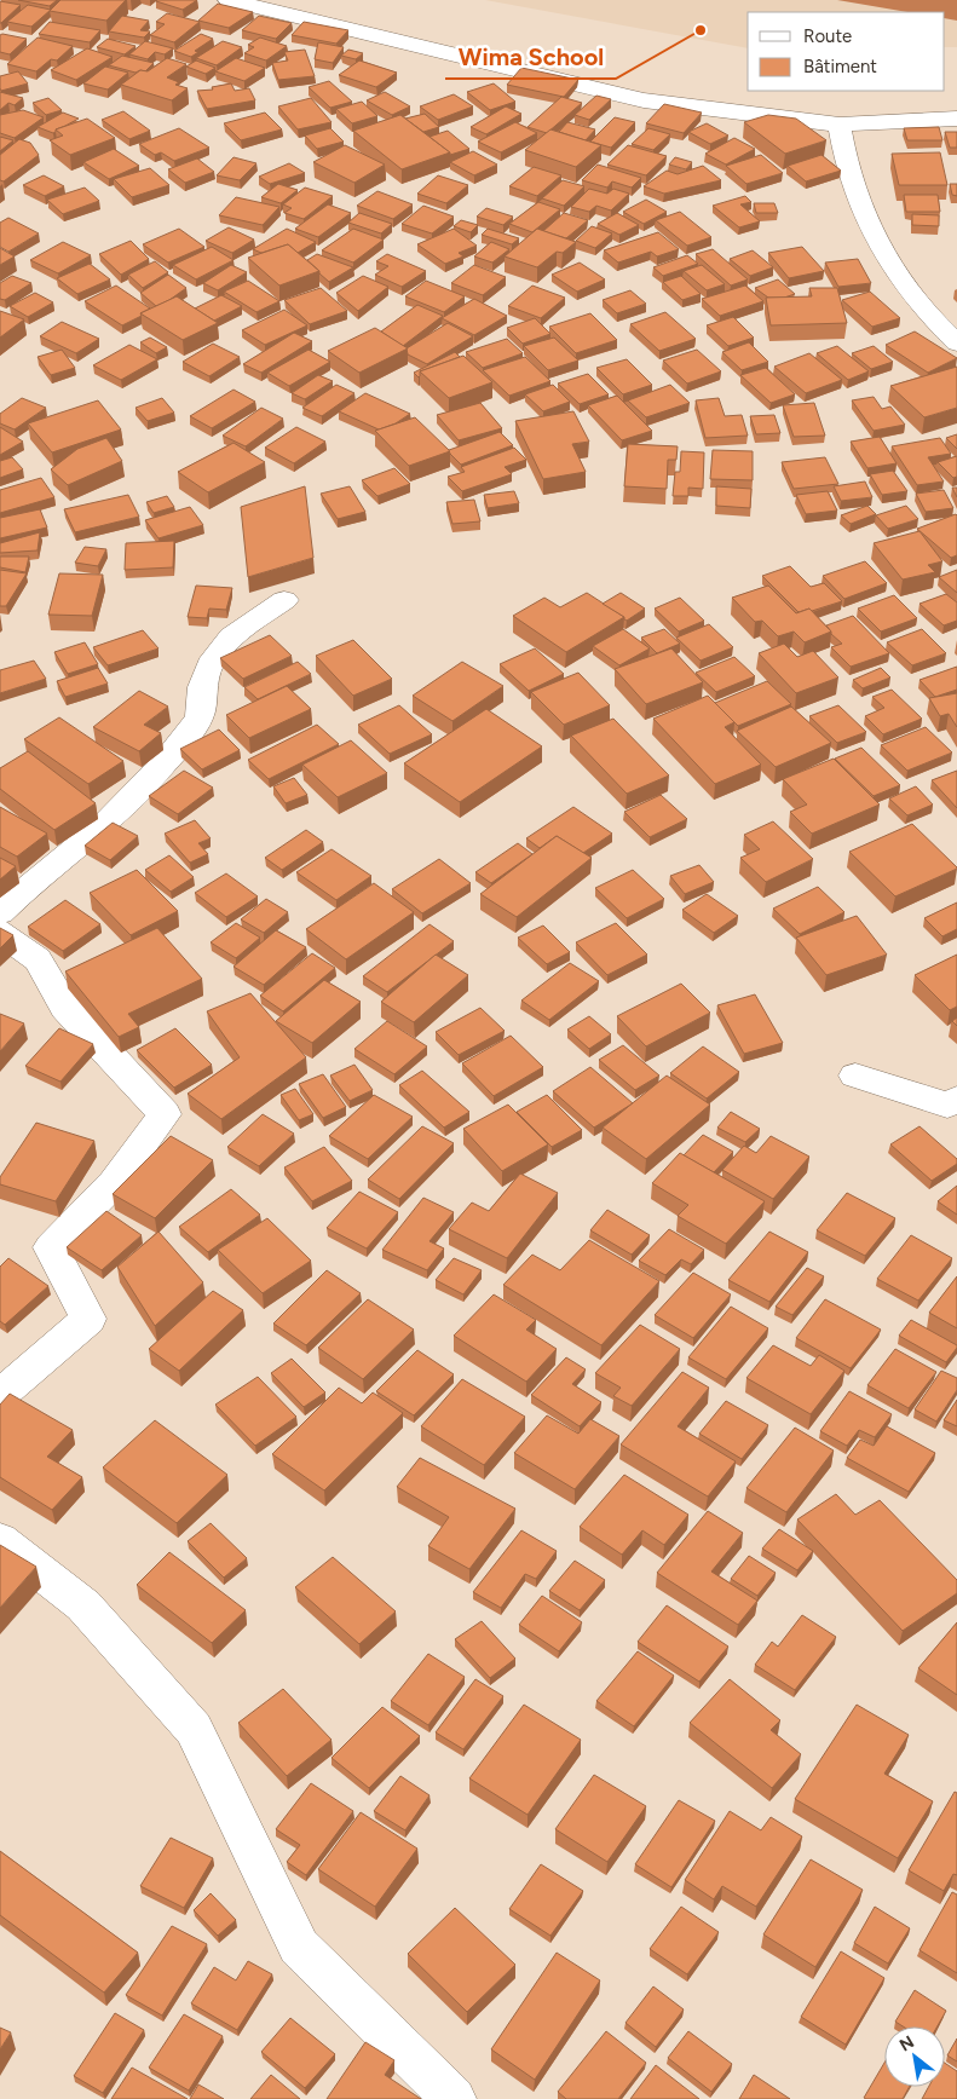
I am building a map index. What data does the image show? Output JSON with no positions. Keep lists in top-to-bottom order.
{
  "places": ["Wima School"],
  "legend": ["Route", "Bâtiment"],
  "north": "top left"
}
